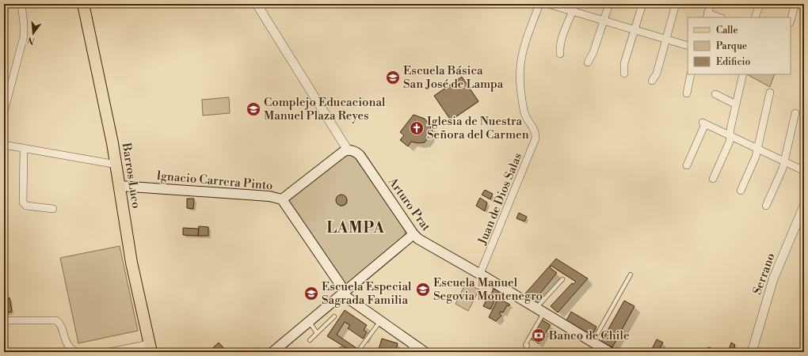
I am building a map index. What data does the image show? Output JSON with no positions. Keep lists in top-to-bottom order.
{
  "streets": {
    "main road": ["Barros Luco", "Ignacio Carrera Pinto", "Arturo Prat"],
    "street": ["Juan de Dios Salas", "Serrano"]
  },
  "crossings": [
    ["Barros Luco", "Ignacio Carrera Pinto"],
    ["Ignacio Carrera Pinto", "Arturo Prat"],
    ["Juan de Dios Salas", "Arturo Prat"]
  ],
  "districts": ["LAMPA"],
  "places": {
    "school or university": [
      "Escuela Básica San José de Lampa",
      "Complejo Educacional Manuel Plaza Reyes",
      "Escuela Manuel Segovia Montenegro",
      "Escuela Especial Sagrada Familia"
    ],
    "church": ["Iglesia de Nuestra Señora del Carmen"],
    "bank": ["Banco de Chile"]
  },
  "legend": ["Calle", "Parque", "Edificio"],
  "north": "bottom"
}
